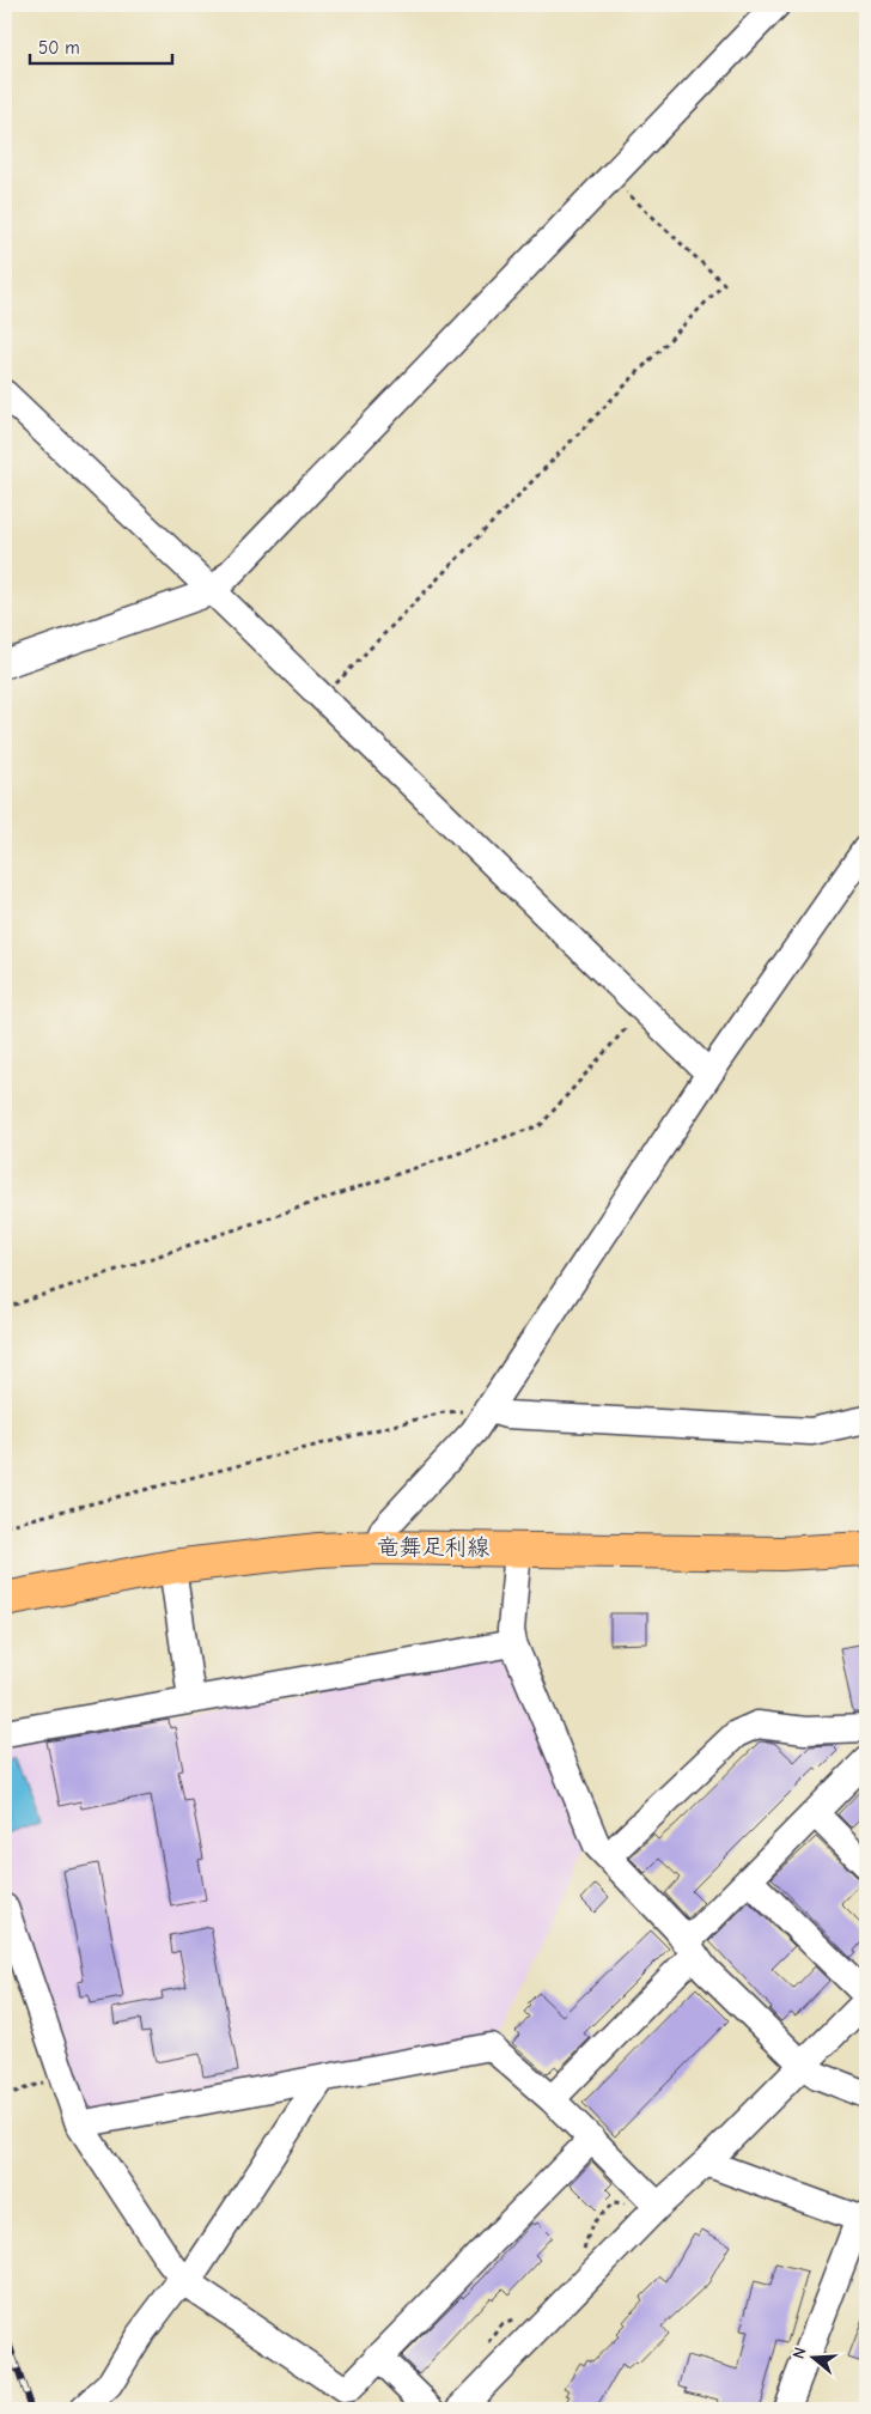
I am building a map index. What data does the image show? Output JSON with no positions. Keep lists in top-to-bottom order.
{
  "streets": {
    "main road": ["竜舞足利線"]
  },
  "scale_bar": "50 m",
  "north": "left"
}
